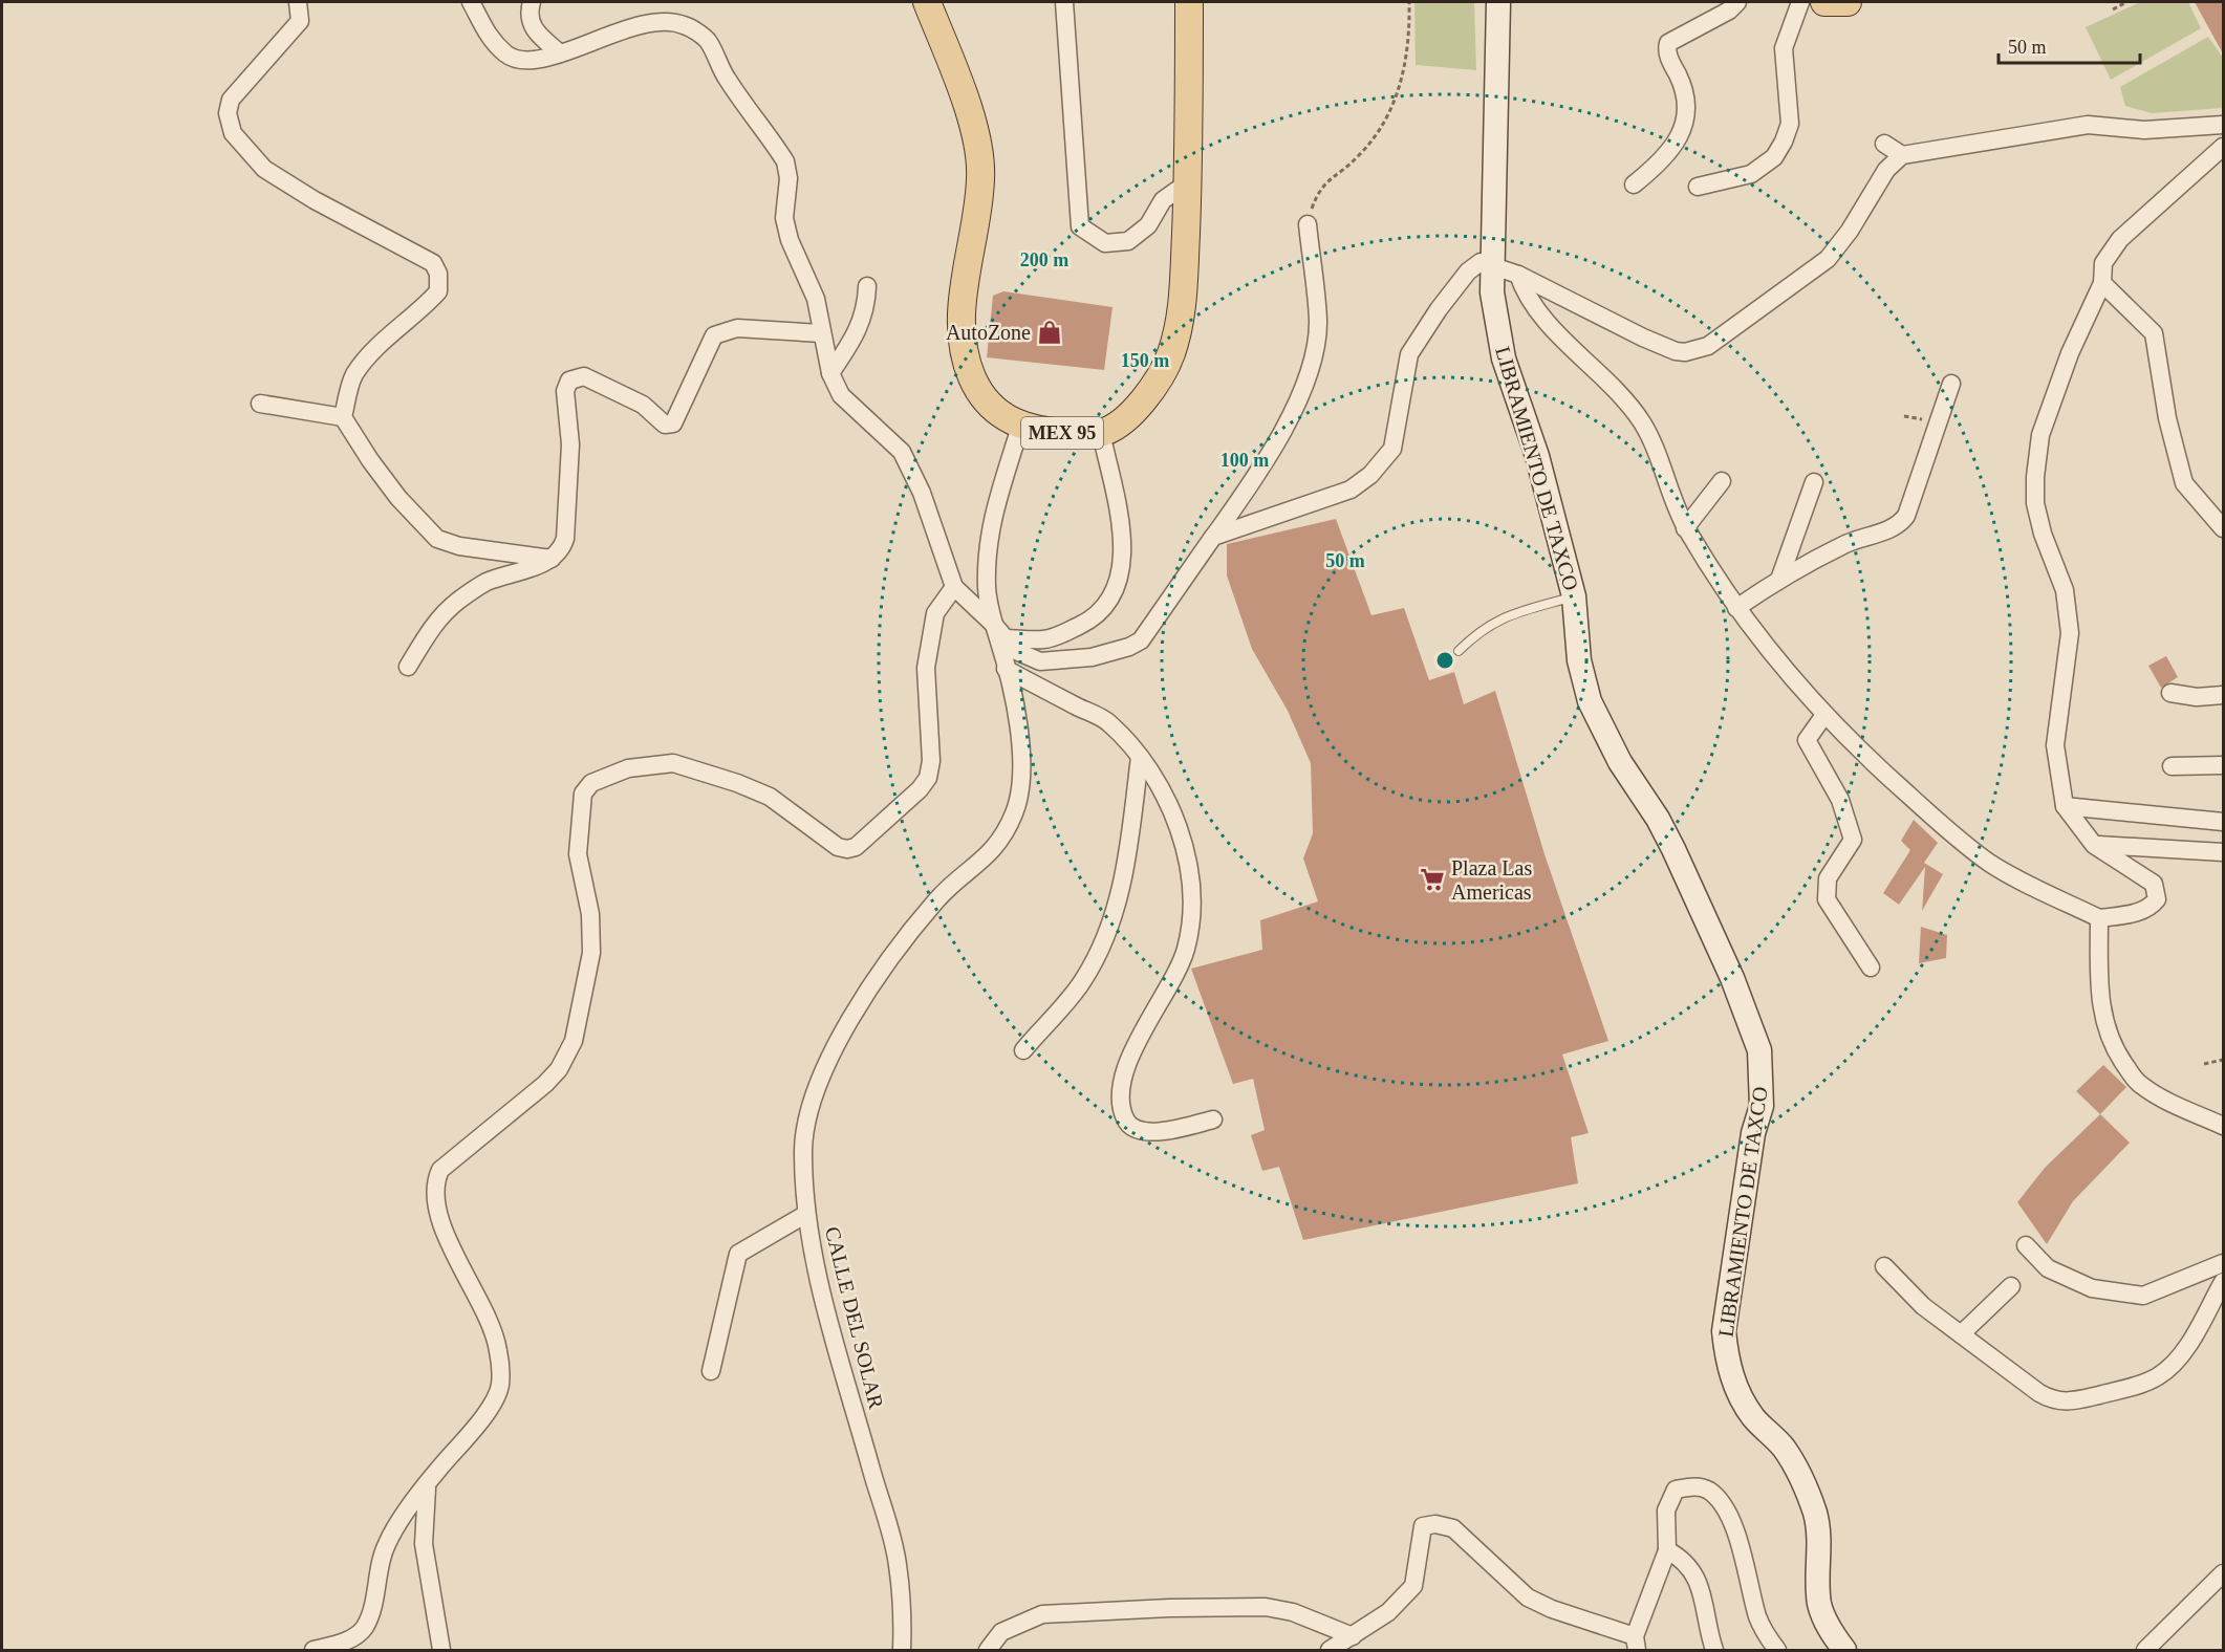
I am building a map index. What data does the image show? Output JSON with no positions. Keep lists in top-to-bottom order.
{
  "streets": {
    "main road": ["MEX 95", "LIBRAMIENTO DE TAXCO"],
    "street": ["CALLE DEL SOLAR"]
  },
  "crossings": [
    ["MEX 95", "CALLE DEL SOLAR"]
  ],
  "places": {
    "shop": ["AutoZone"],
    "supermarket": ["Plaza Las Americas"]
  },
  "scale_bar": "50 m",
  "rings": [
    "200 m",
    "150 m",
    "100 m",
    "50 m"
  ]
}
